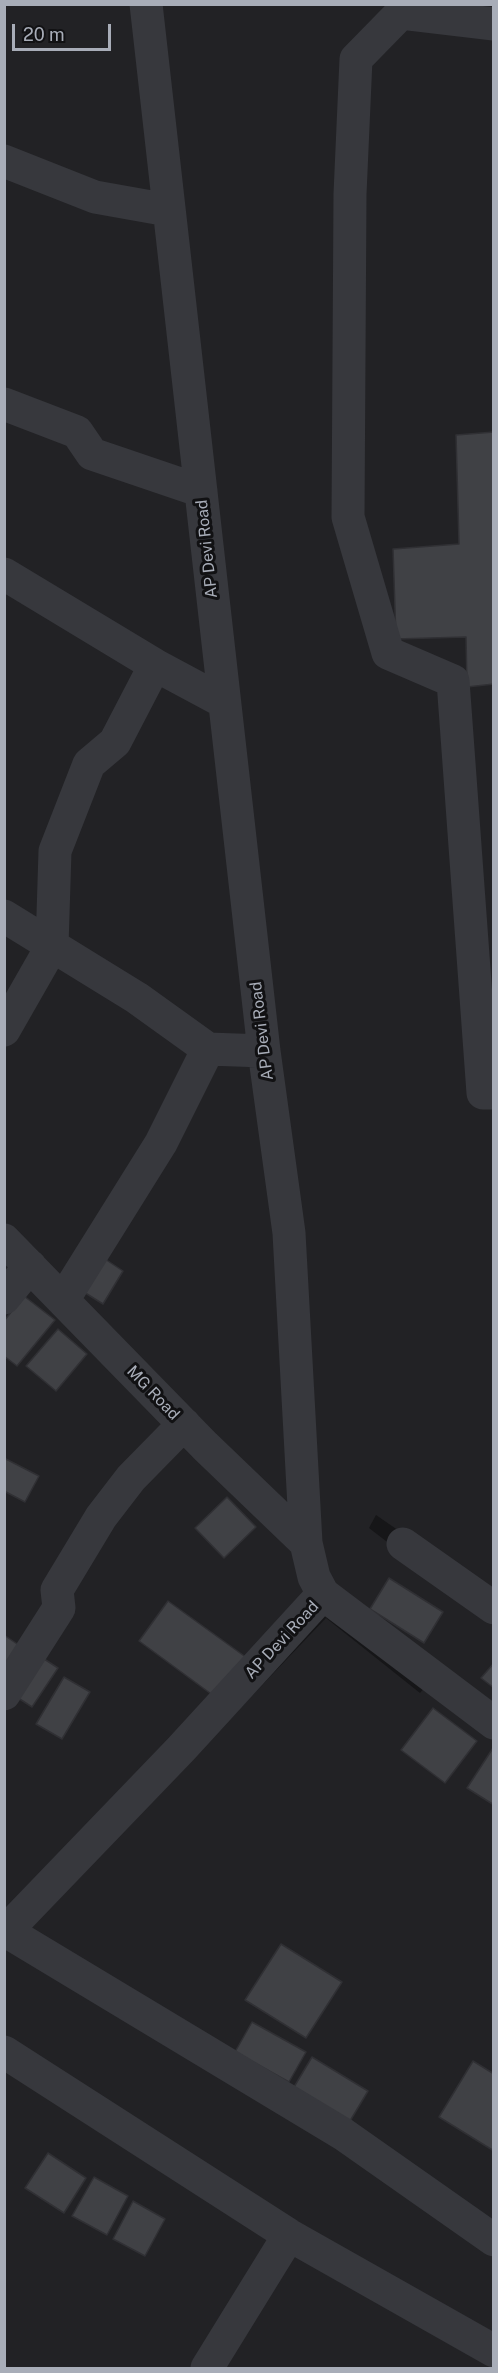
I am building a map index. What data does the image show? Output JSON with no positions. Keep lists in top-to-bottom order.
{
  "streets": {
    "street": ["AP Devi Road", "MG Road"]
  },
  "crossings": [
    ["AP Devi Road", "MG Road"]
  ],
  "scale_bar": "20 m"
}
